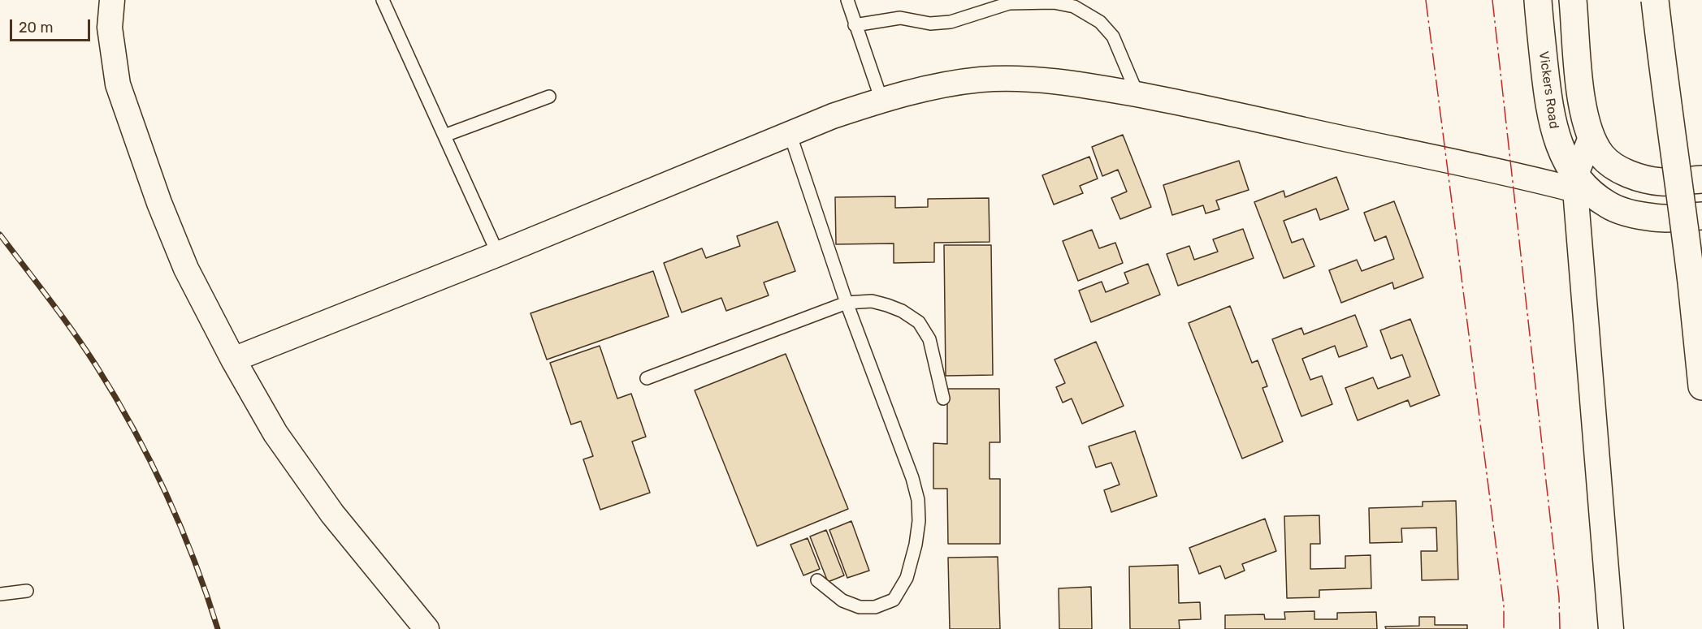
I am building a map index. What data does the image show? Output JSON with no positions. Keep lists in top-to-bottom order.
{
  "streets": {
    "main road": ["Vickers Road"]
  },
  "scale_bar": "20 m"
}
